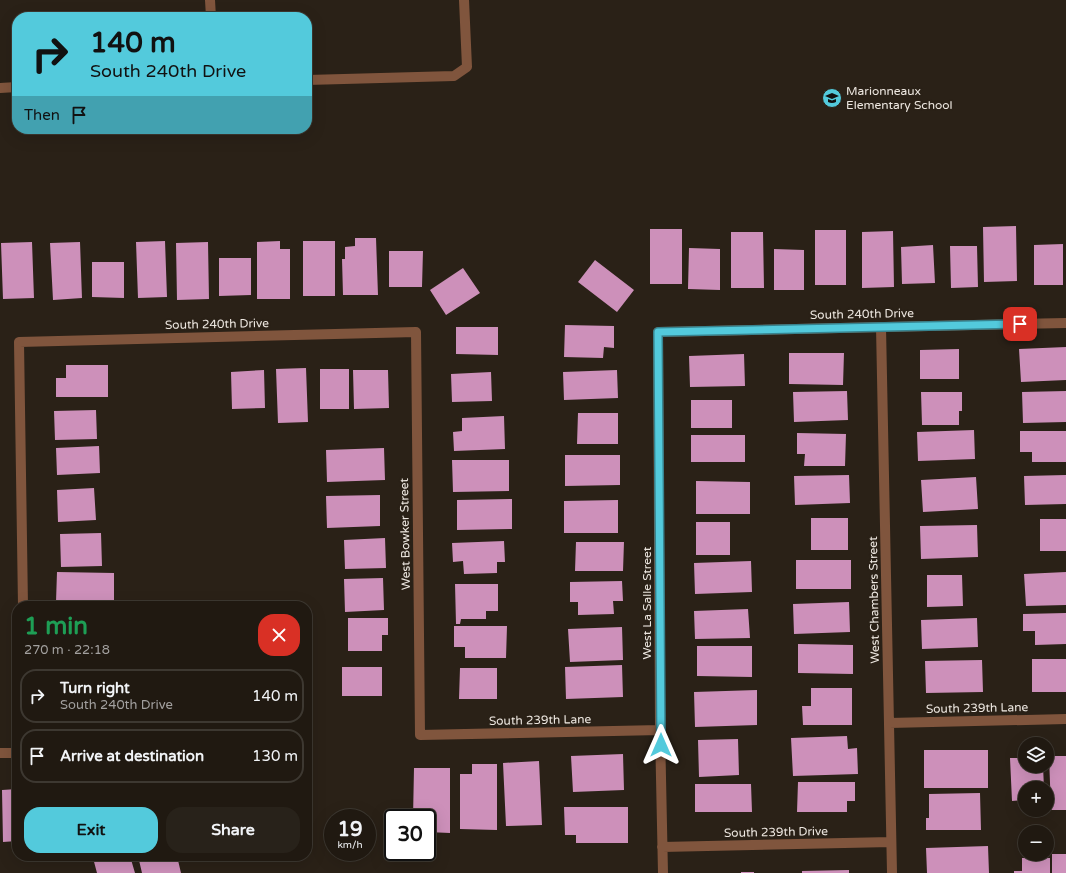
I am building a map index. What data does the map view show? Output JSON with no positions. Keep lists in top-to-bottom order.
{
  "streets": {
    "street": [
      "South 240th Drive",
      "West Bowker Street",
      "West Chambers Street",
      "West La Salle Street",
      "South 239th Lane",
      "South 239th Drive"
    ]
  },
  "crossings": [
    ["South 240th Drive", "West Bowker Street"],
    ["South 240th Drive", "West Chambers Street"],
    ["South 240th Drive", "West La Salle Street"],
    ["West Bowker Street", "South 239th Lane"],
    ["West Chambers Street", "South 239th Lane"],
    ["West Chambers Street", "South 239th Drive"],
    ["West La Salle Street", "South 239th Lane"],
    ["West La Salle Street", "South 239th Drive"]
  ],
  "places": {
    "school or university": ["Marionneaux Elementary School"]
  },
  "page": {
    "turn": ["140 m", "South 240th Drive"],
    "then": "Then",
    "heading": ["1 min", "270 m · 22:18"],
    "list": [
      {
        "name": "Turn right",
        "note": "South 240th Drive",
        "value": "140 m"
      },
      {
        "name": "Arrive at destination",
        "value": "130 m"
      }
    ],
    "map_buttons": ["+", "−"],
    "buttons": ["Exit", "Share"],
    "speed": "19 km/h",
    "limit": "30"
  }
}
